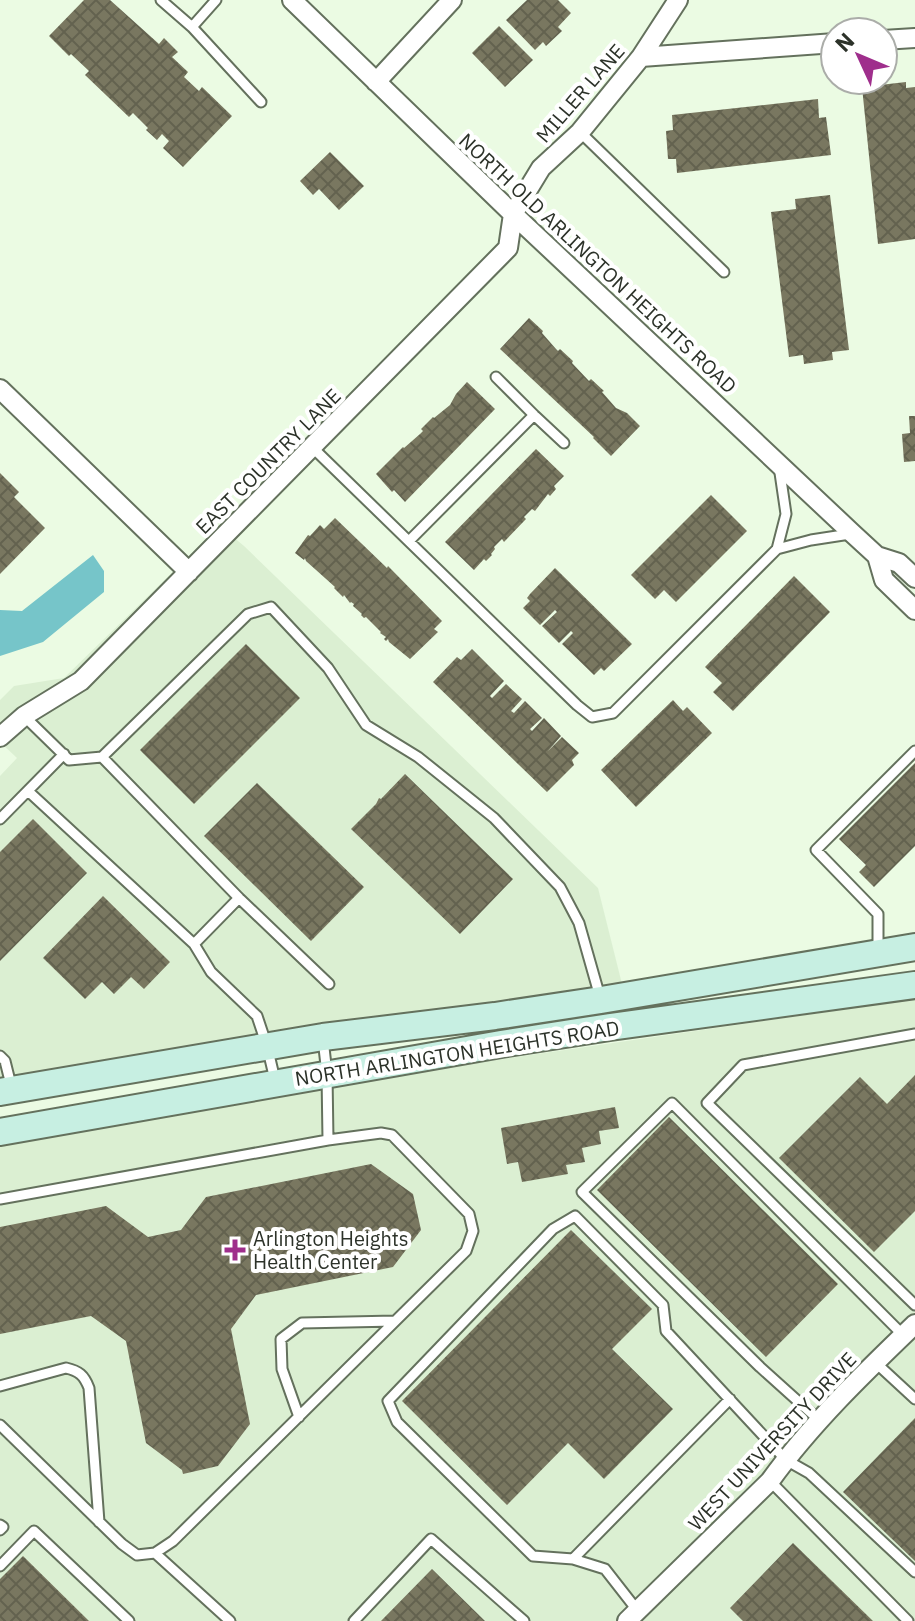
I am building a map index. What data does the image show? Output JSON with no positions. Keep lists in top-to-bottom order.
{
  "streets": {
    "main road": ["NORTH ARLINGTON HEIGHTS ROAD"],
    "street": [
      "MILLER LANE",
      "NORTH OLD ARLINGTON HEIGHTS ROAD",
      "EAST COUNTRY LANE",
      "WEST UNIVERSITY DRIVE"
    ]
  },
  "crossings": [
    ["MILLER LANE", "NORTH OLD ARLINGTON HEIGHTS ROAD"],
    ["MILLER LANE", "EAST COUNTRY LANE"],
    ["NORTH OLD ARLINGTON HEIGHTS ROAD", "EAST COUNTRY LANE"]
  ],
  "places": {
    "health": ["Arlington Heights Health Center"]
  },
  "north": "top left"
}
